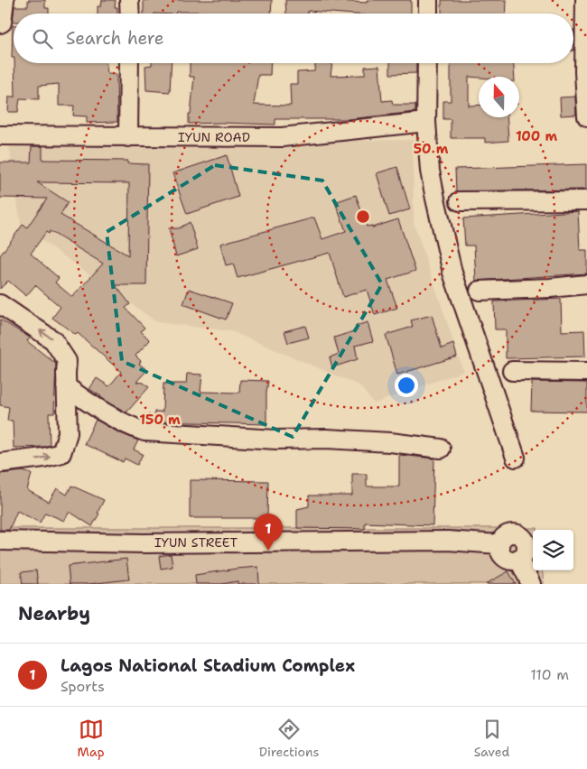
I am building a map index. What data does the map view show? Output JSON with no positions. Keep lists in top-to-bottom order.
{
  "streets": {
    "street": ["IYUN ROAD", "IYUN STREET"]
  },
  "north": "top",
  "page": {
    "search": "Search here",
    "pins": "1",
    "heading": "Nearby",
    "list": [
      {
        "mark": "1",
        "name": "Lagos National Stadium Complex",
        "note": "Sports",
        "value": "110 m"
      }
    ],
    "nav": ["Map", "Directions", "Saved"]
  },
  "rings": ["100 m", "50 m", "150 m"]
}
